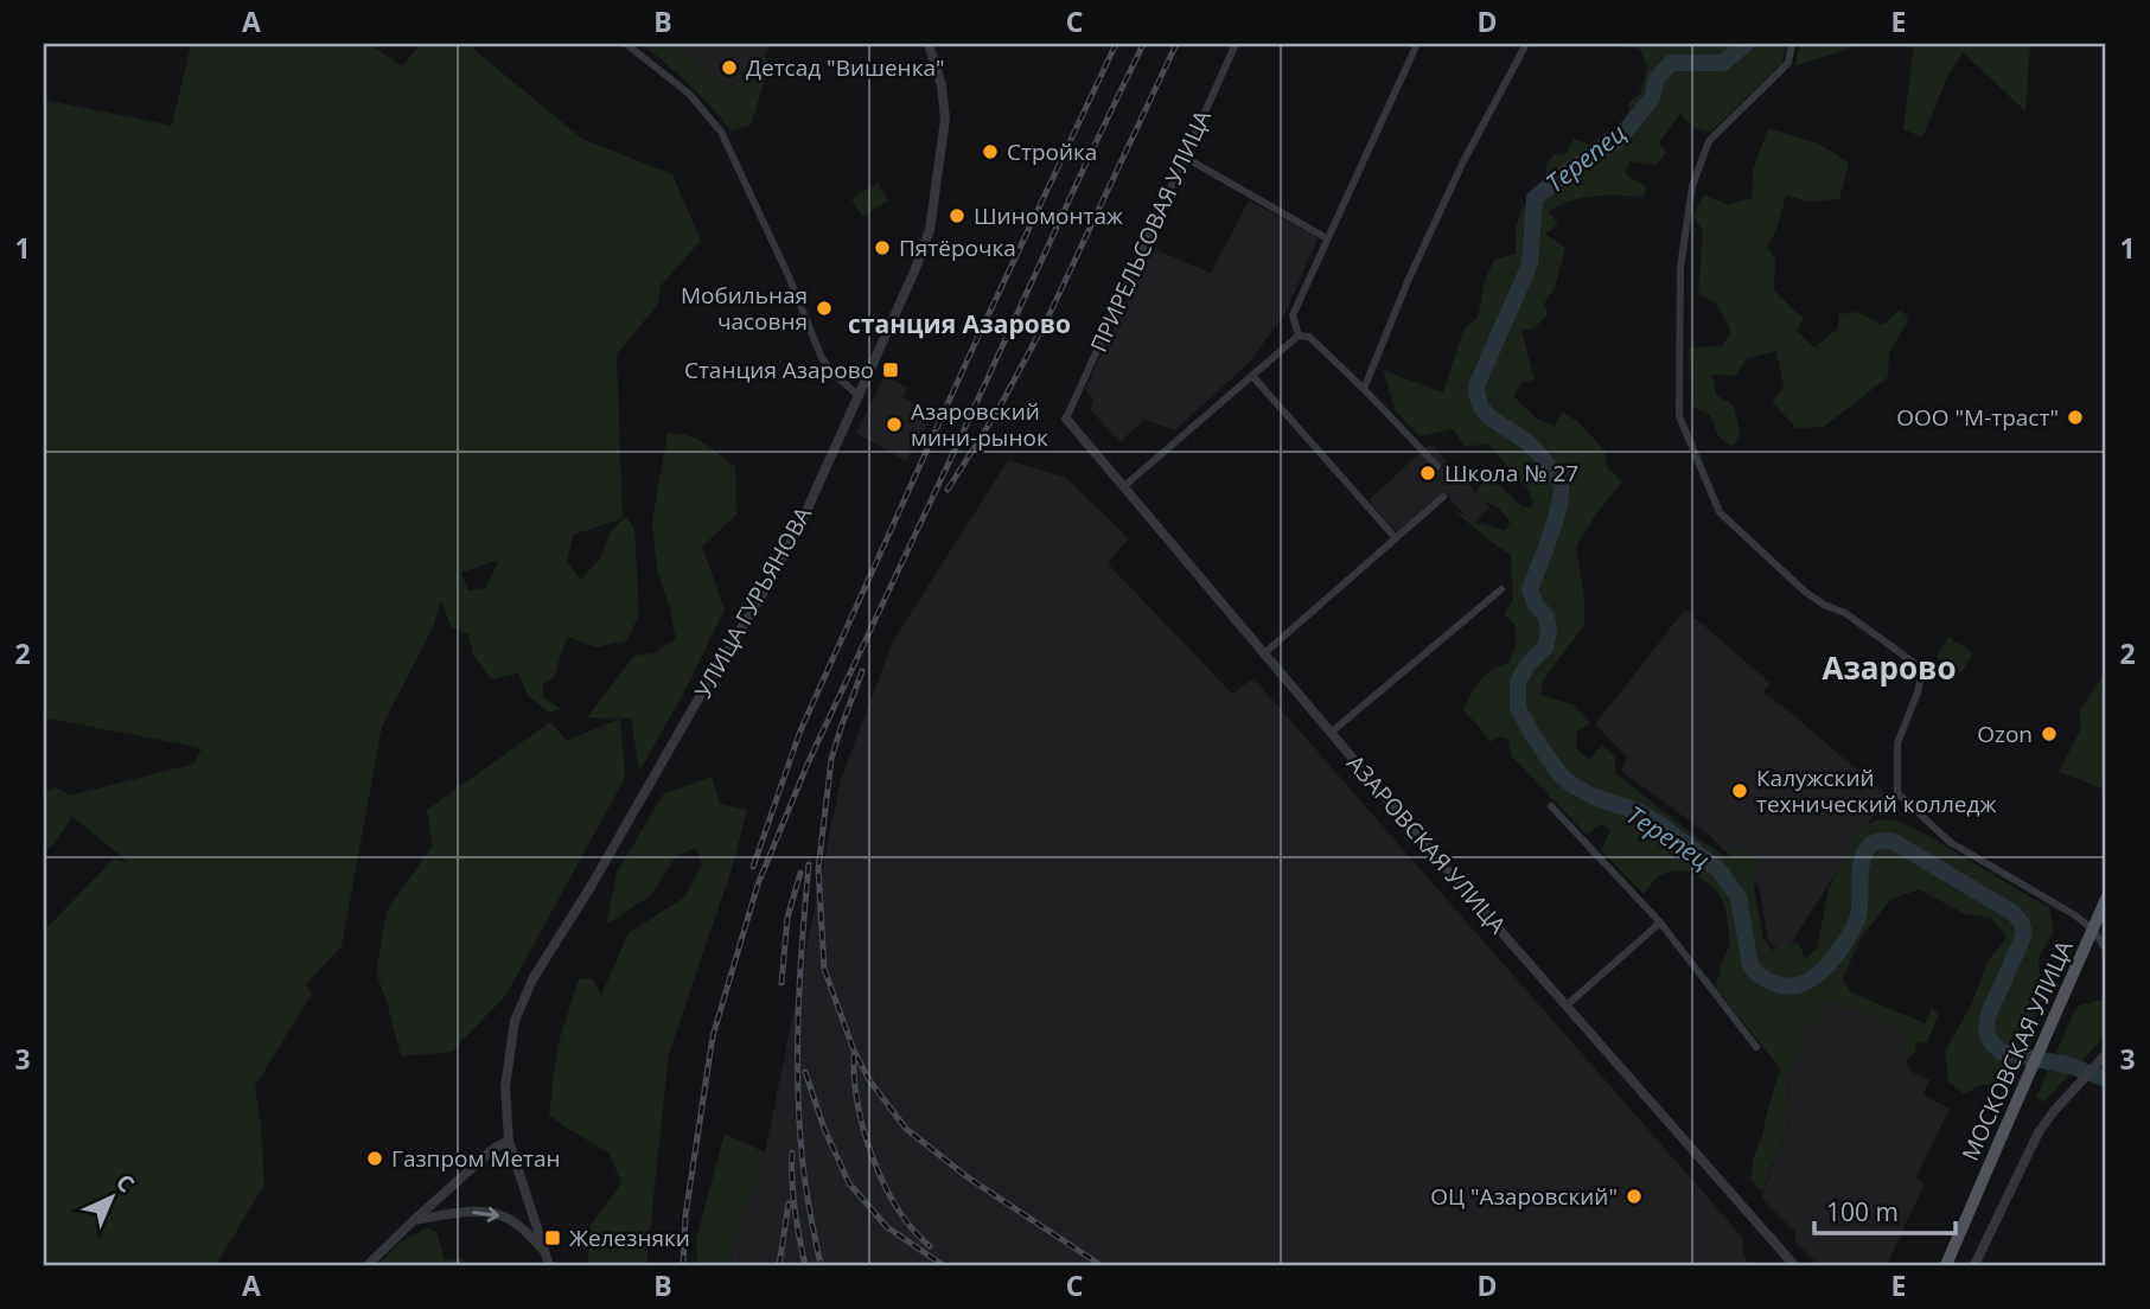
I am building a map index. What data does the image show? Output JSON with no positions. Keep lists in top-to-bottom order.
{
  "streets": {
    "main road": ["МОСКОВСКАЯ УЛИЦА"],
    "street": ["ПРИРЕЛЬСОВАЯ УЛИЦА", "УЛИЦА ГУРЬЯНОВА", "АЗАРОВСКАЯ УЛИЦА"]
  },
  "crossings": [
    ["ПРИРЕЛЬСОВАЯ УЛИЦА", "АЗАРОВСКАЯ УЛИЦА"]
  ],
  "districts": ["станция Азарово", "Азарово"],
  "water": ["Терепец"],
  "places": {
    "other": [
      "Детсад \"Вишенка\"",
      "Стройка",
      "Шиномонтаж",
      "Пятёрочка",
      "Мобильная часовня",
      "ООО \"М-траст\"",
      "Азаровский мини-рынок",
      "Школа № 27",
      "Ozon",
      "Калужский технический колледж",
      "Газпром Метан",
      "ОЦ \"Азаровский\""
    ],
    "transit": ["Станция Азарово", "Железняки"]
  },
  "scale_bar": "100 m",
  "north": "top right",
  "grid": {
    "columns": [
      "A",
      "B",
      "C",
      "D",
      "E"
    ],
    "rows": ["1", "2", "3"]
  }
}
